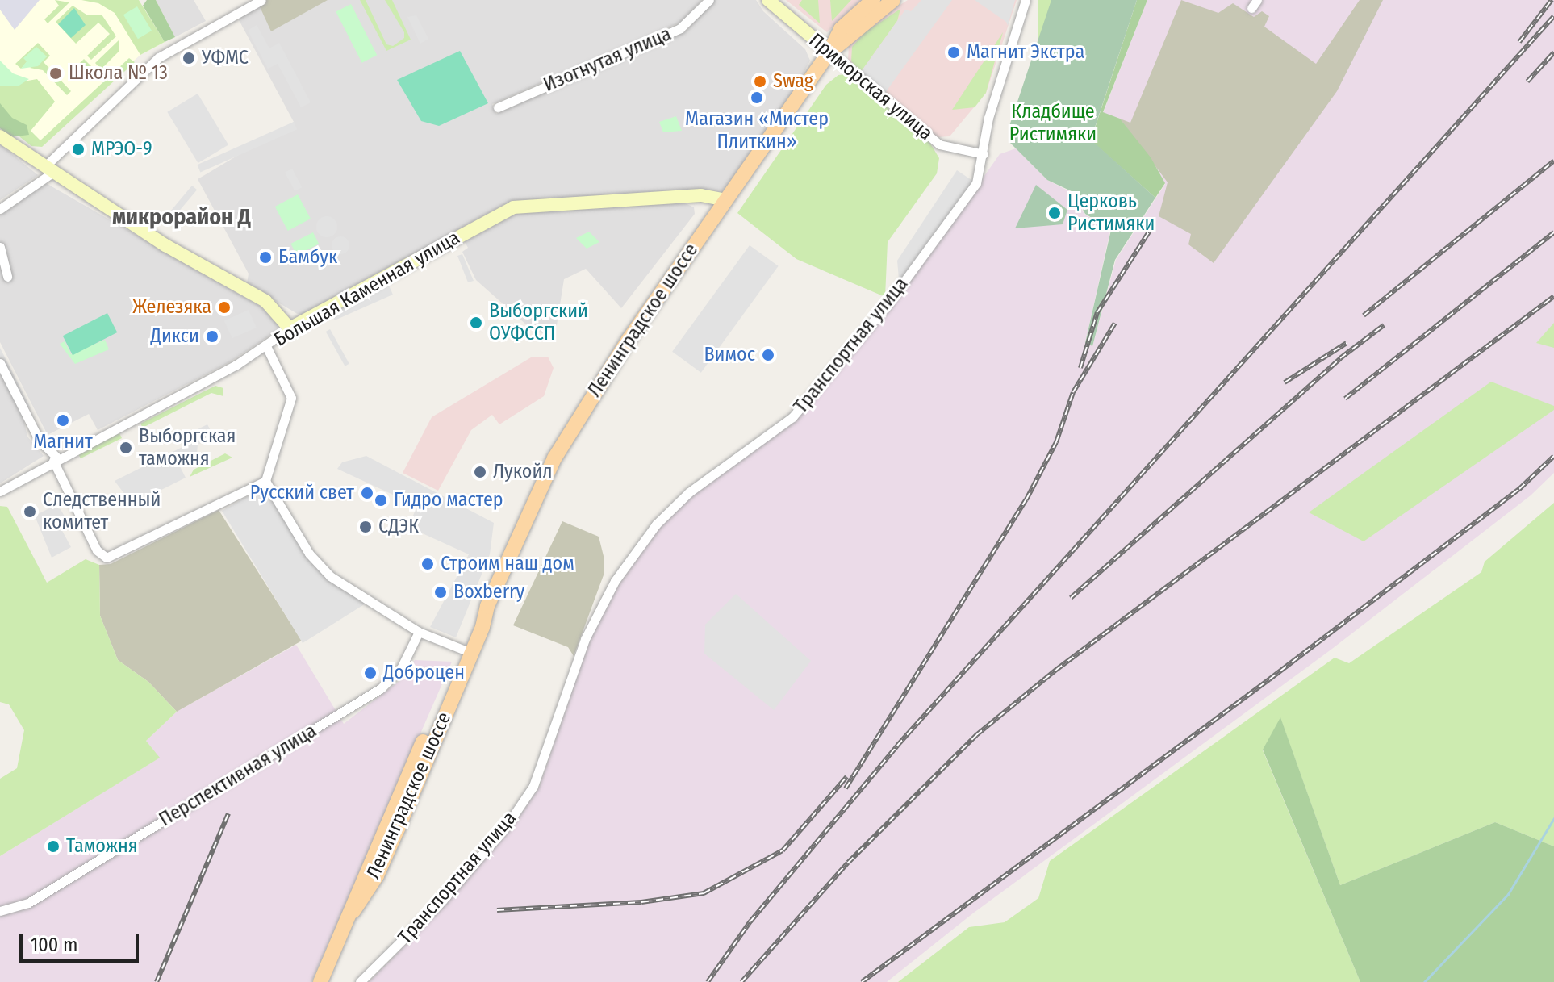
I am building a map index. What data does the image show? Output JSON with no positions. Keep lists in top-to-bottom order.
{
  "streets": {
    "main road": ["Ленинградское шоссе"],
    "street": [
      "Изогнутая улица",
      "Приморская улица",
      "Большая Каменная улица",
      "Транспортная улица",
      "Перспективная улица"
    ]
  },
  "crossings": [
    ["Приморская улица", "Ленинградское шоссе"],
    ["Приморская улица", "Транспортная улица"],
    ["Большая Каменная улица", "Ленинградское шоссе"]
  ],
  "districts": ["микрорайон Д"],
  "parks": ["Кладбище Ристимяки"],
  "places": [
    "Магнит Экстра",
    "УФМС",
    "Школа № 13",
    "Swag",
    "Магазин «Мистер Плиткин»",
    "МРЭО-9",
    "Церковь Ристимяки",
    "Бамбук",
    "Железяка",
    "Выборгский ОУФССП",
    "Дикси",
    "Вимос",
    "Магнит",
    "Выборгская таможня",
    "Лукойл",
    "Русский свет",
    "Гидро мастер",
    "Следственный комитет",
    "СДЭК",
    "Строим наш дом",
    "Boxberry",
    "Доброцен",
    "Таможня"
  ],
  "scale_bar": "100 m"
}
